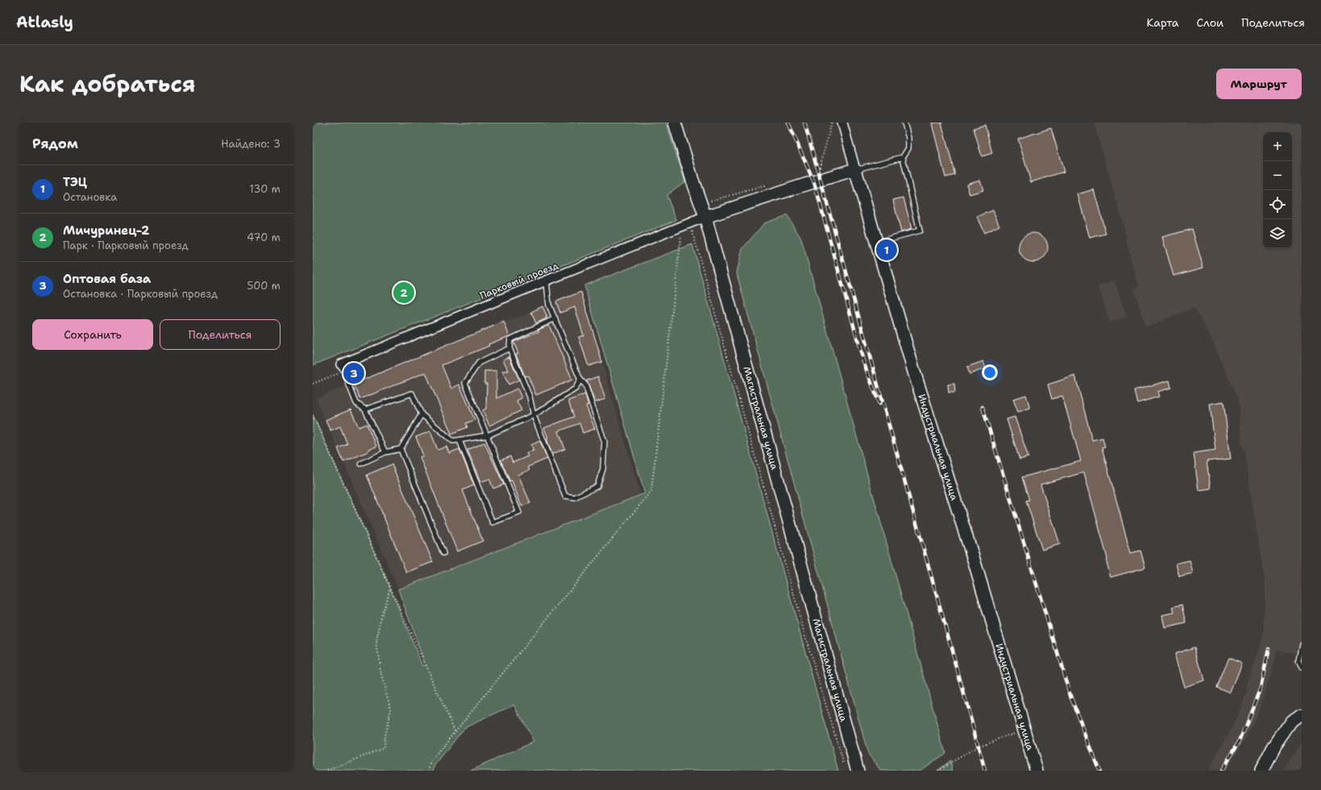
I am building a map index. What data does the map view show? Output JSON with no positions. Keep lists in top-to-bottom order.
{
  "streets": {
    "main road": ["Магистральная улица", "Индустриальная улица"],
    "street": ["Парковый проезд"]
  },
  "crossings": [
    ["Парковый проезд", "Магистральная улица"]
  ],
  "page": {
    "header": "Atlasly",
    "nav": ["Карта", "Слои", "Поделиться"],
    "title": "Как добраться",
    "buttons": [
      "Маршрут",
      ["Сохранить", "Поделиться"]
    ],
    "heading": ["Рядом", "Найдено: 3"],
    "map_buttons": ["+", "−"],
    "list": [
      {
        "mark": "1",
        "name": "ТЭЦ",
        "note": "Остановка",
        "value": "130 m"
      },
      {
        "mark": "2",
        "name": "Мичуринец-2",
        "note": "Парк · Парковый проезд",
        "value": "470 m"
      },
      {
        "mark": "3",
        "name": "Оптовая база",
        "note": "Остановка · Парковый проезд",
        "value": "500 m"
      }
    ],
    "pins": ["1", "2", "3"]
  }
}
